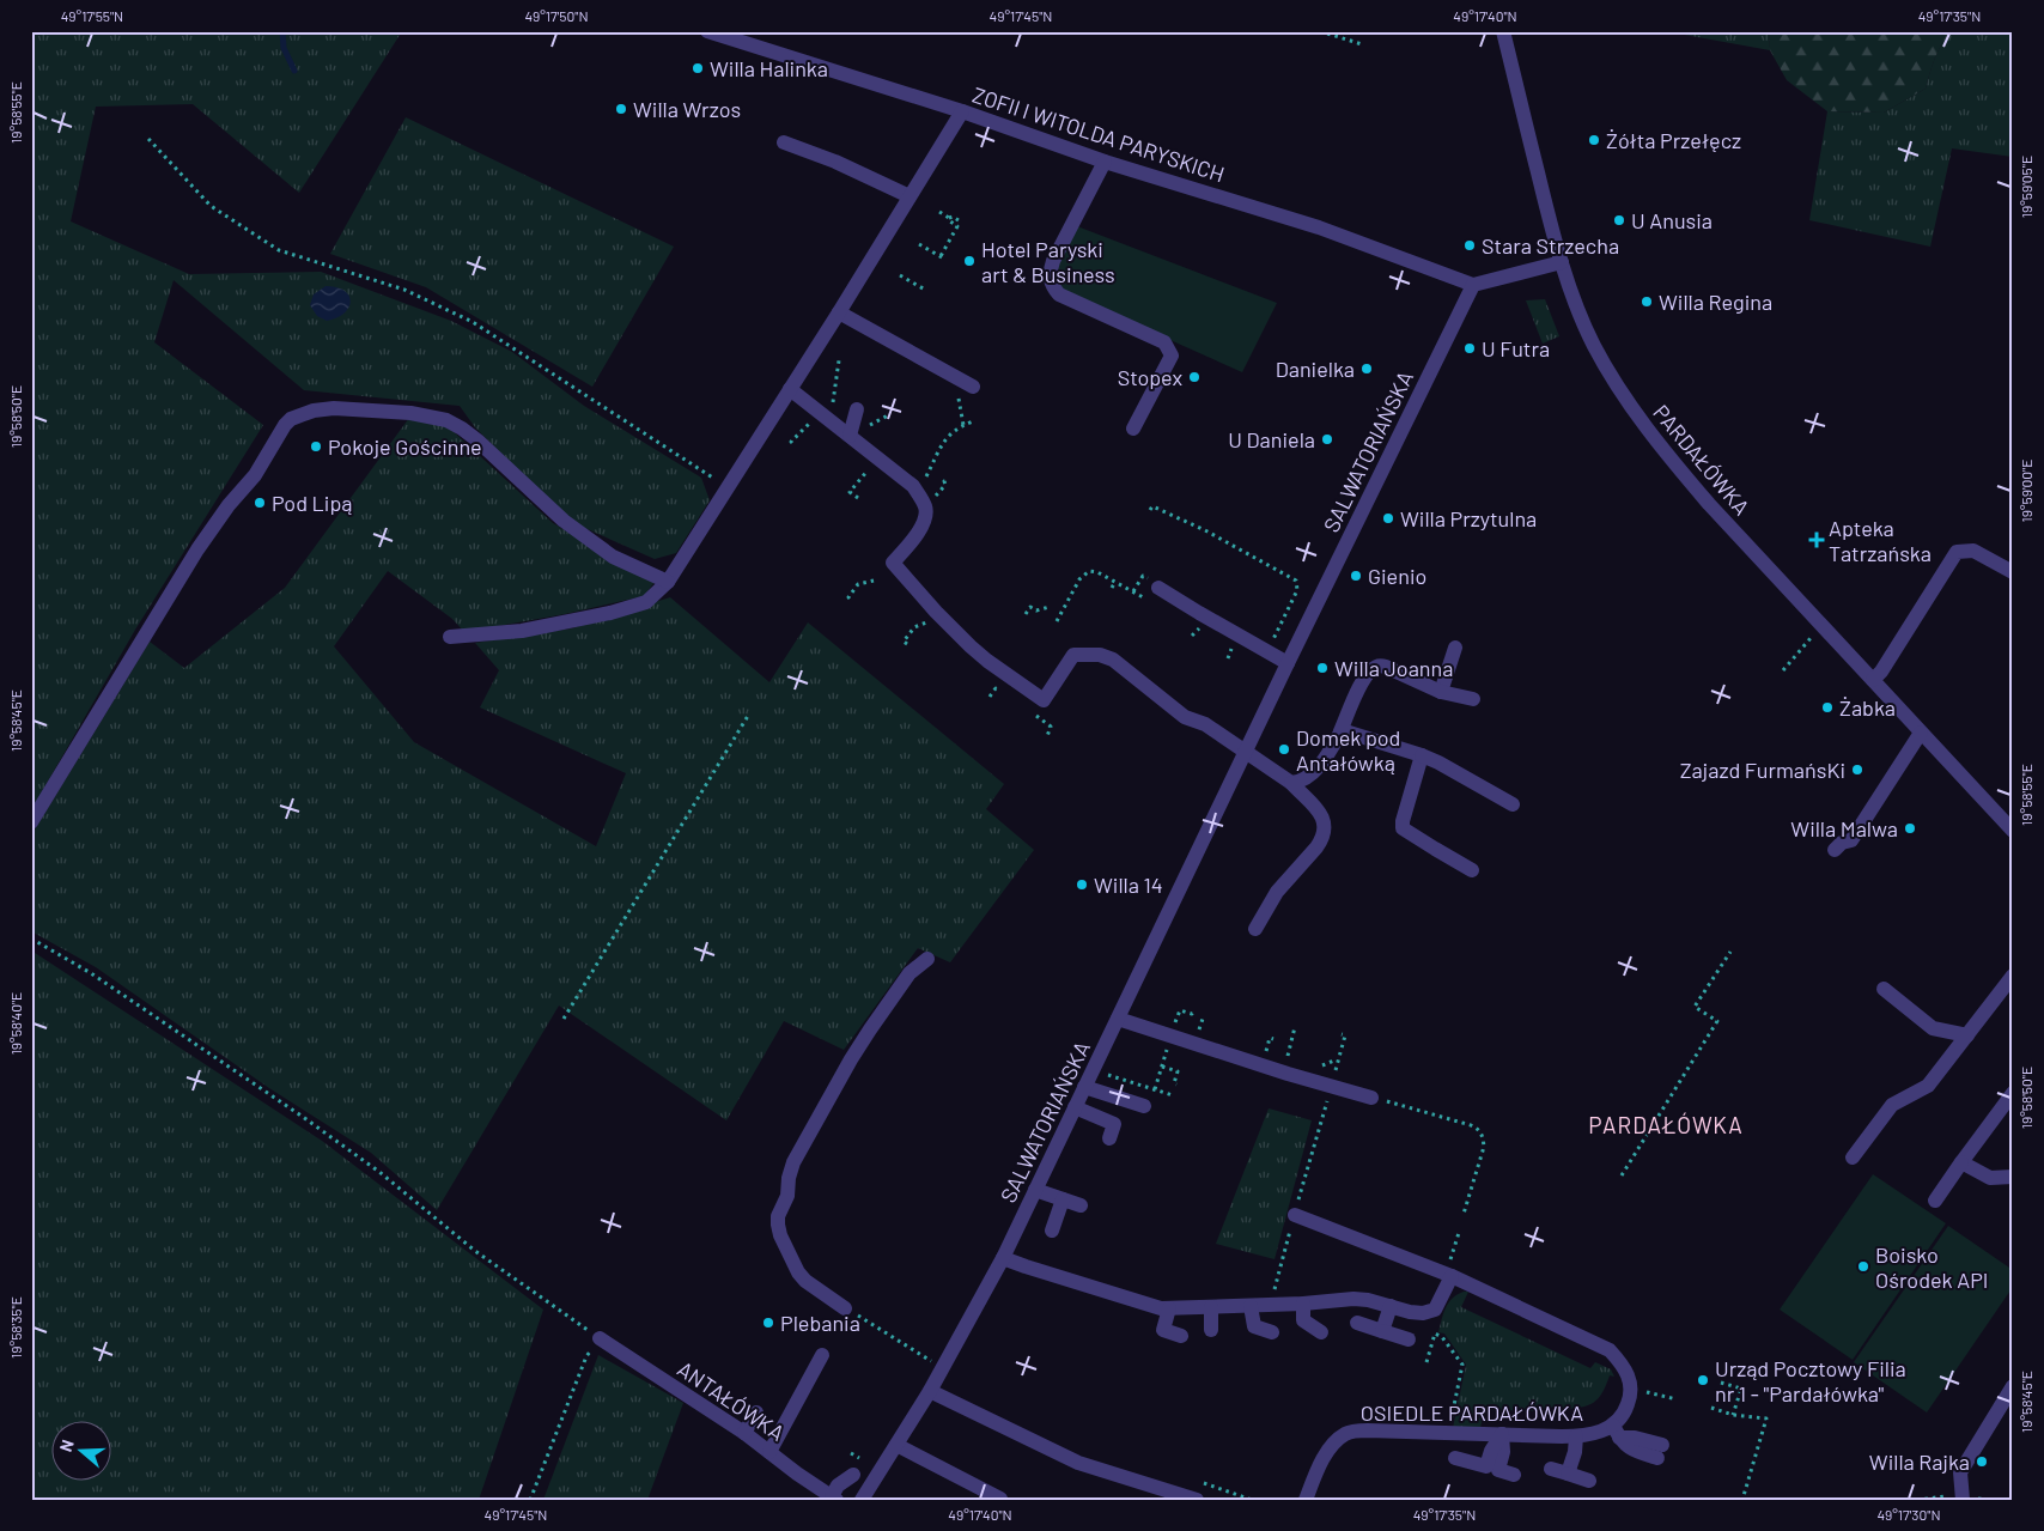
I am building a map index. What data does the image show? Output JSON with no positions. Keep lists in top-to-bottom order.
{
  "streets": {
    "street": [
      "ZOFII I WITOLDA PARYSKICH",
      "SALWATORIAŃSKA",
      "PARDAŁÓWKA",
      "ANTAŁÓWKA",
      "OSIEDLE PARDAŁÓWKA"
    ]
  },
  "crossings": [
    ["ZOFII I WITOLDA PARYSKICH", "SALWATORIAŃSKA"]
  ],
  "districts": ["PARDAŁÓWKA"],
  "places": {
    "other": [
      "Willa Halinka",
      "Willa Wrzos",
      "Żółta Przełęcz",
      "U Anusia",
      "Stara Strzecha",
      "Hotel Paryski art & Business",
      "Willa Regina",
      "U Futra",
      "Danielka",
      "Stopex",
      "U Daniela",
      "Pokoje Gościnne",
      "Pod Lipą",
      "Willa Przytulna",
      "Gienio",
      "Willa Joanna",
      "Żabka",
      "Domek pod Antałówką",
      "Zajazd FurmańsKi",
      "Willa Malwa",
      "Willa 14",
      "Boisko Ośrodek API",
      "Plebania",
      "Urząd Pocztowy Filia nr 1 - \"Pardałówka\"",
      "Willa Rajka"
    ],
    "health": ["Apteka Tatrzańska"]
  },
  "north": "left",
  "coordinates": [
    "49°17'55\"N",
    "49°17'50\"N",
    "49°17'45\"N",
    "49°17'40\"N",
    "49°17'35\"N",
    "19°58'55\"E",
    "19°59'05\"E",
    "19°58'50\"E",
    "19°59'00\"E",
    "19°58'45\"E",
    "19°58'40\"E",
    "19°58'35\"E",
    "49°17'30\"N"
  ]
}
